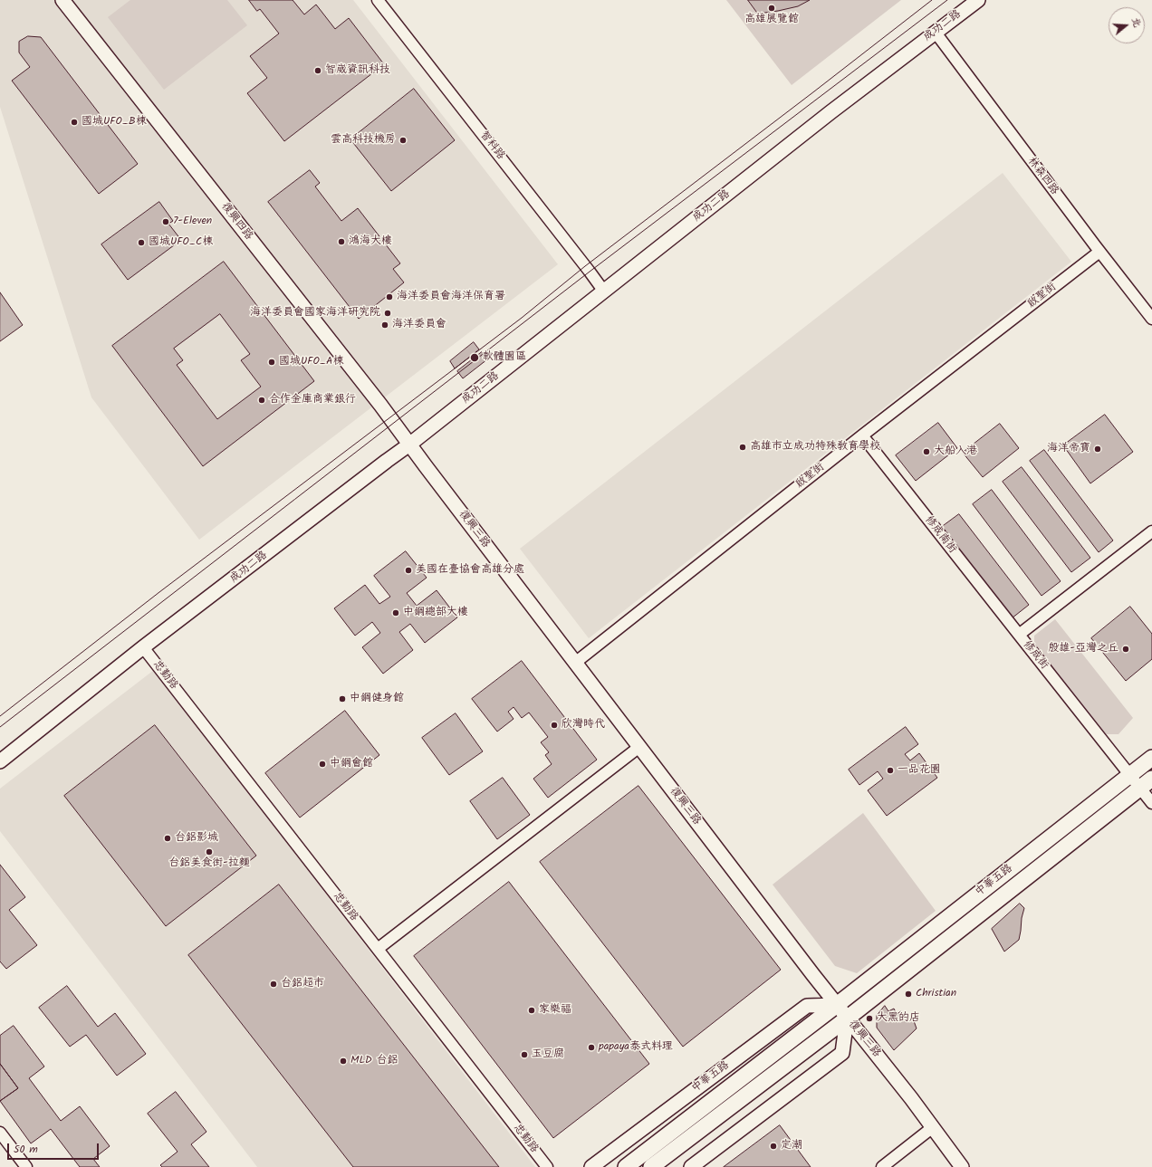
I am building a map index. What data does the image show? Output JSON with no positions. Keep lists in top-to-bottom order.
{
  "streets": {
    "main road": ["中華五路"],
    "street": [
      "成功二路",
      "智科路",
      "林森四路",
      "復興四路",
      "啟聖街",
      "復興三路",
      "修成南街",
      "修成街",
      "忠勤路"
    ]
  },
  "crossings": [
    ["成功二路", "智科路"],
    ["成功二路", "林森四路"],
    ["成功二路", "復興四路"],
    ["成功二路", "復興三路"],
    ["成功二路", "忠勤路"],
    ["林森四路", "啟聖街"],
    ["復興四路", "復興三路"],
    ["啟聖街", "復興三路"],
    ["啟聖街", "修成南街"],
    ["復興三路", "中華五路"],
    ["修成南街", "修成街"],
    ["修成街", "中華五路"]
  ],
  "places": [
    "高雄展覽館",
    "智崴資訊科技",
    "國城UFO_B棟",
    "雲高科技機房",
    "7-Eleven",
    "鴻海大樓",
    "國城UFO_C棟",
    "海洋委員會海洋保育署",
    "海洋委員會國家海洋研究院",
    "海洋委員會",
    "軟體園區",
    "國城UFO_A棟",
    "合作金庫商業銀行",
    "高雄市立成功特殊教育學校",
    "海洋帝寶",
    "大船入港",
    "美國在臺協會高雄分處",
    "中鋼總部大樓",
    "殷雄-亞灣之丘",
    "中鋼健身館",
    "欣灣時代",
    "中鋼會館",
    "一品花園",
    "台鋁影城",
    "台鋁美食街-拉麵",
    "台鋁超市",
    "Christian",
    "家樂福",
    "大黑的店",
    "papaya泰式料理",
    "玉豆腐",
    "MLD 台鋁",
    "定潮"
  ],
  "scale_bar": "50 m",
  "north": "right"
}
